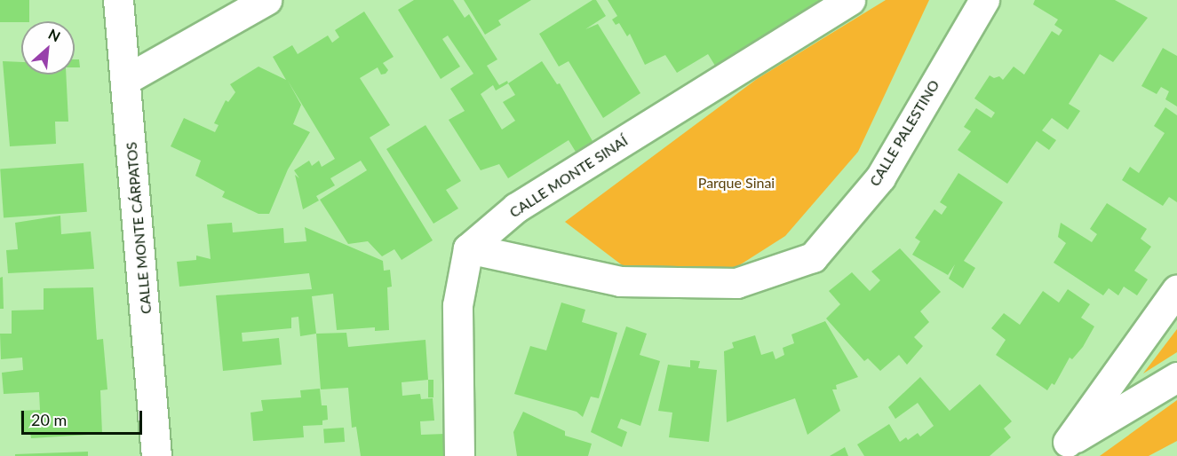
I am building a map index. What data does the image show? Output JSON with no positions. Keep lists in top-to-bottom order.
{
  "streets": {
    "street": ["CALLE PALESTINO", "CALLE MONTE SINAÍ", "CALLE MONTE CÁRPATOS"]
  },
  "crossings": [
    ["CALLE PALESTINO", "CALLE MONTE SINAÍ"]
  ],
  "parks": ["Parque Sinai"],
  "scale_bar": "20 m",
  "north": "top right"
}
